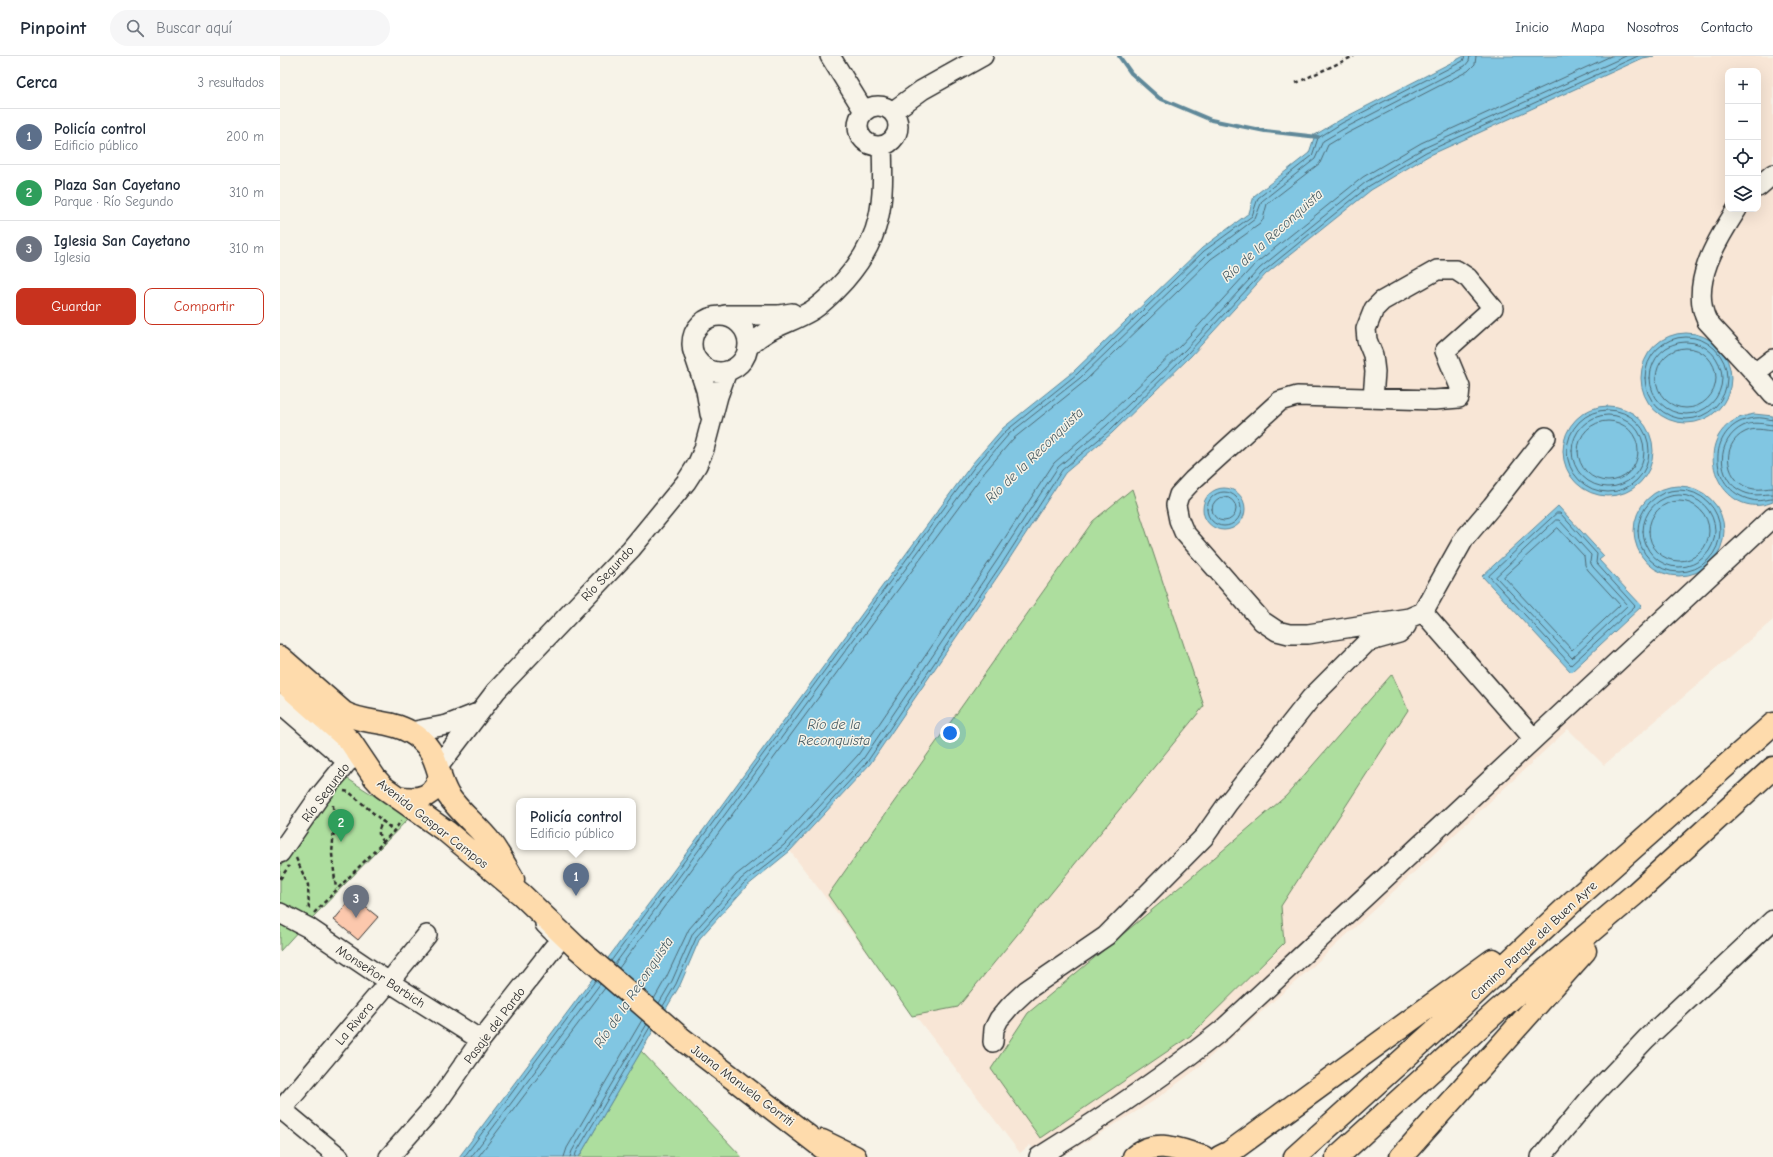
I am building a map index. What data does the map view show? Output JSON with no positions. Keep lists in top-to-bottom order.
{
  "streets": {
    "main road": ["Avenida Gaspar Campos", "Camino Parque del Buen Ayre", "Juana Manuela Gorriti"],
    "street": [
      "Río Segundo",
      "Monseñor Barbich",
      "La Rivera",
      "Pasaje del Pardo"
    ]
  },
  "crossings": [
    ["Río Segundo", "Avenida Gaspar Campos"],
    ["Avenida Gaspar Campos", "Pasaje del Pardo"],
    ["Avenida Gaspar Campos", "Juana Manuela Gorriti"],
    ["Monseñor Barbich", "La Rivera"],
    ["Monseñor Barbich", "Pasaje del Pardo"]
  ],
  "water": ["Río de la Reconquista"],
  "page": {
    "header": "Pinpoint",
    "search": "Buscar aquí",
    "nav": [
      "Inicio",
      "Mapa",
      "Nosotros",
      "Contacto"
    ],
    "heading": ["Cerca", "3 resultados"],
    "map_buttons": ["+", "−"],
    "list": [
      {
        "mark": "1",
        "name": "Policía control",
        "note": "Edificio público",
        "value": "200 m"
      },
      {
        "mark": "2",
        "name": "Plaza San Cayetano",
        "note": "Parque · Río Segundo",
        "value": "310 m"
      },
      {
        "mark": "3",
        "name": "Iglesia San Cayetano",
        "note": "Iglesia",
        "value": "310 m"
      }
    ],
    "buttons": ["Guardar", "Compartir"],
    "popup": ["Policía control", "Edificio público"],
    "pins": ["2", "1", "3"]
  }
}
